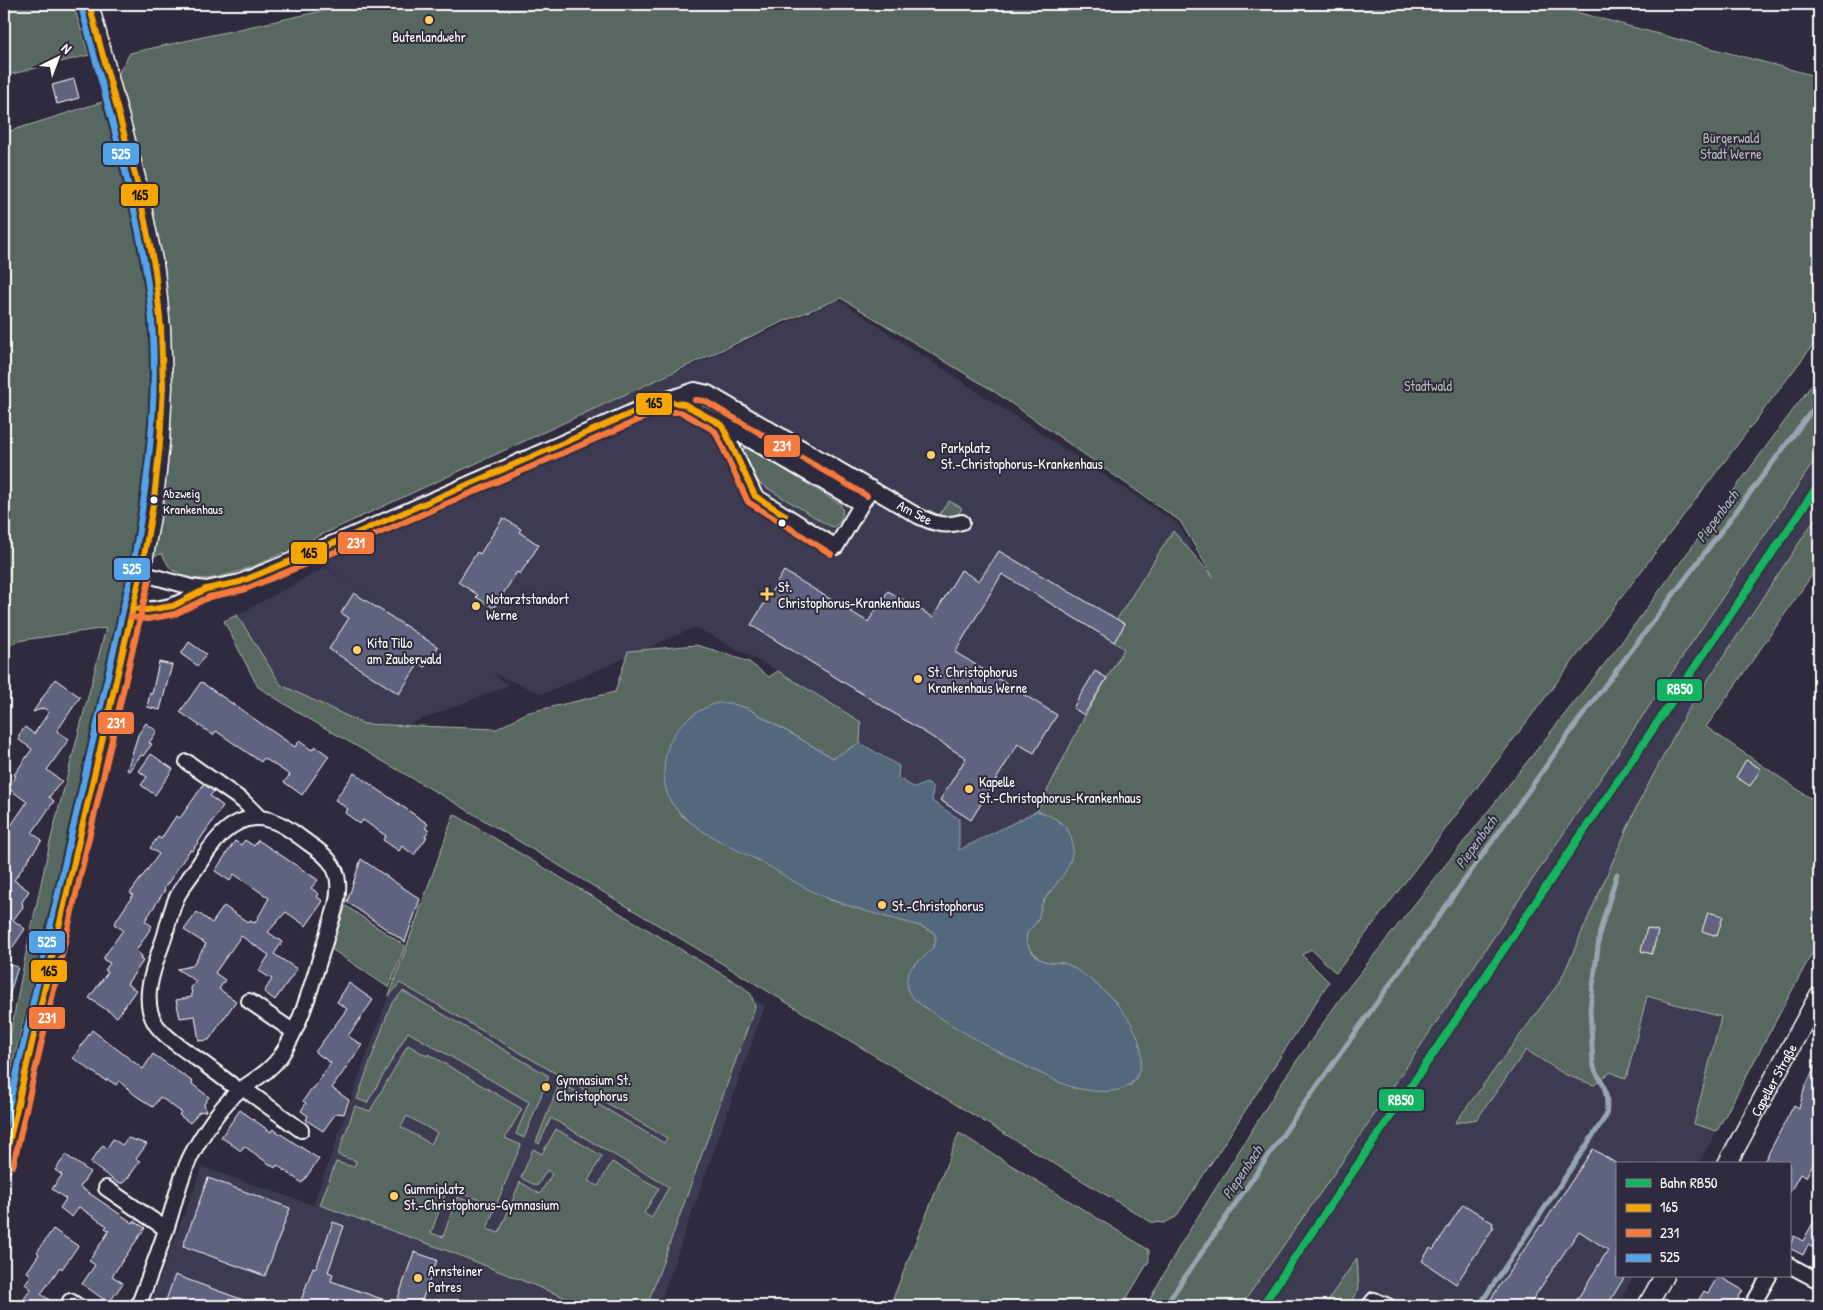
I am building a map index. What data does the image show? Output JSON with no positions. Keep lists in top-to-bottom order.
{
  "streets": {
    "street": ["Am See", "Capeller Straße"]
  },
  "water": ["Piepenbach"],
  "parks": ["Bürgerwald Stadt Werne", "Stadtwald"],
  "places": {
    "other": [
      "Butenlandwehr",
      "Parkplatz St.-Christophorus-Krankenhaus",
      "Abzweig Krankenhaus",
      "Notarztstandort Werne",
      "Kita Tillo am Zauberwald",
      "St. Christophorus Krankenhaus Werne",
      "Kapelle St.-Christophorus-Krankenhaus",
      "St.-Christophorus",
      "Gymnasium St. Christophorus",
      "Gummiplatz St.-Christophorus-Gymnasium",
      "Arnsteiner Patres"
    ],
    "health": ["St. Christophorus-Krankenhaus"]
  },
  "lines": [
    "transit line 165",
    "transit line 525",
    "transit line 231",
    "rail line RB50"
  ],
  "legend": [
    "Bahn RB50",
    "165",
    "231",
    "525"
  ],
  "north": "top right"
}
